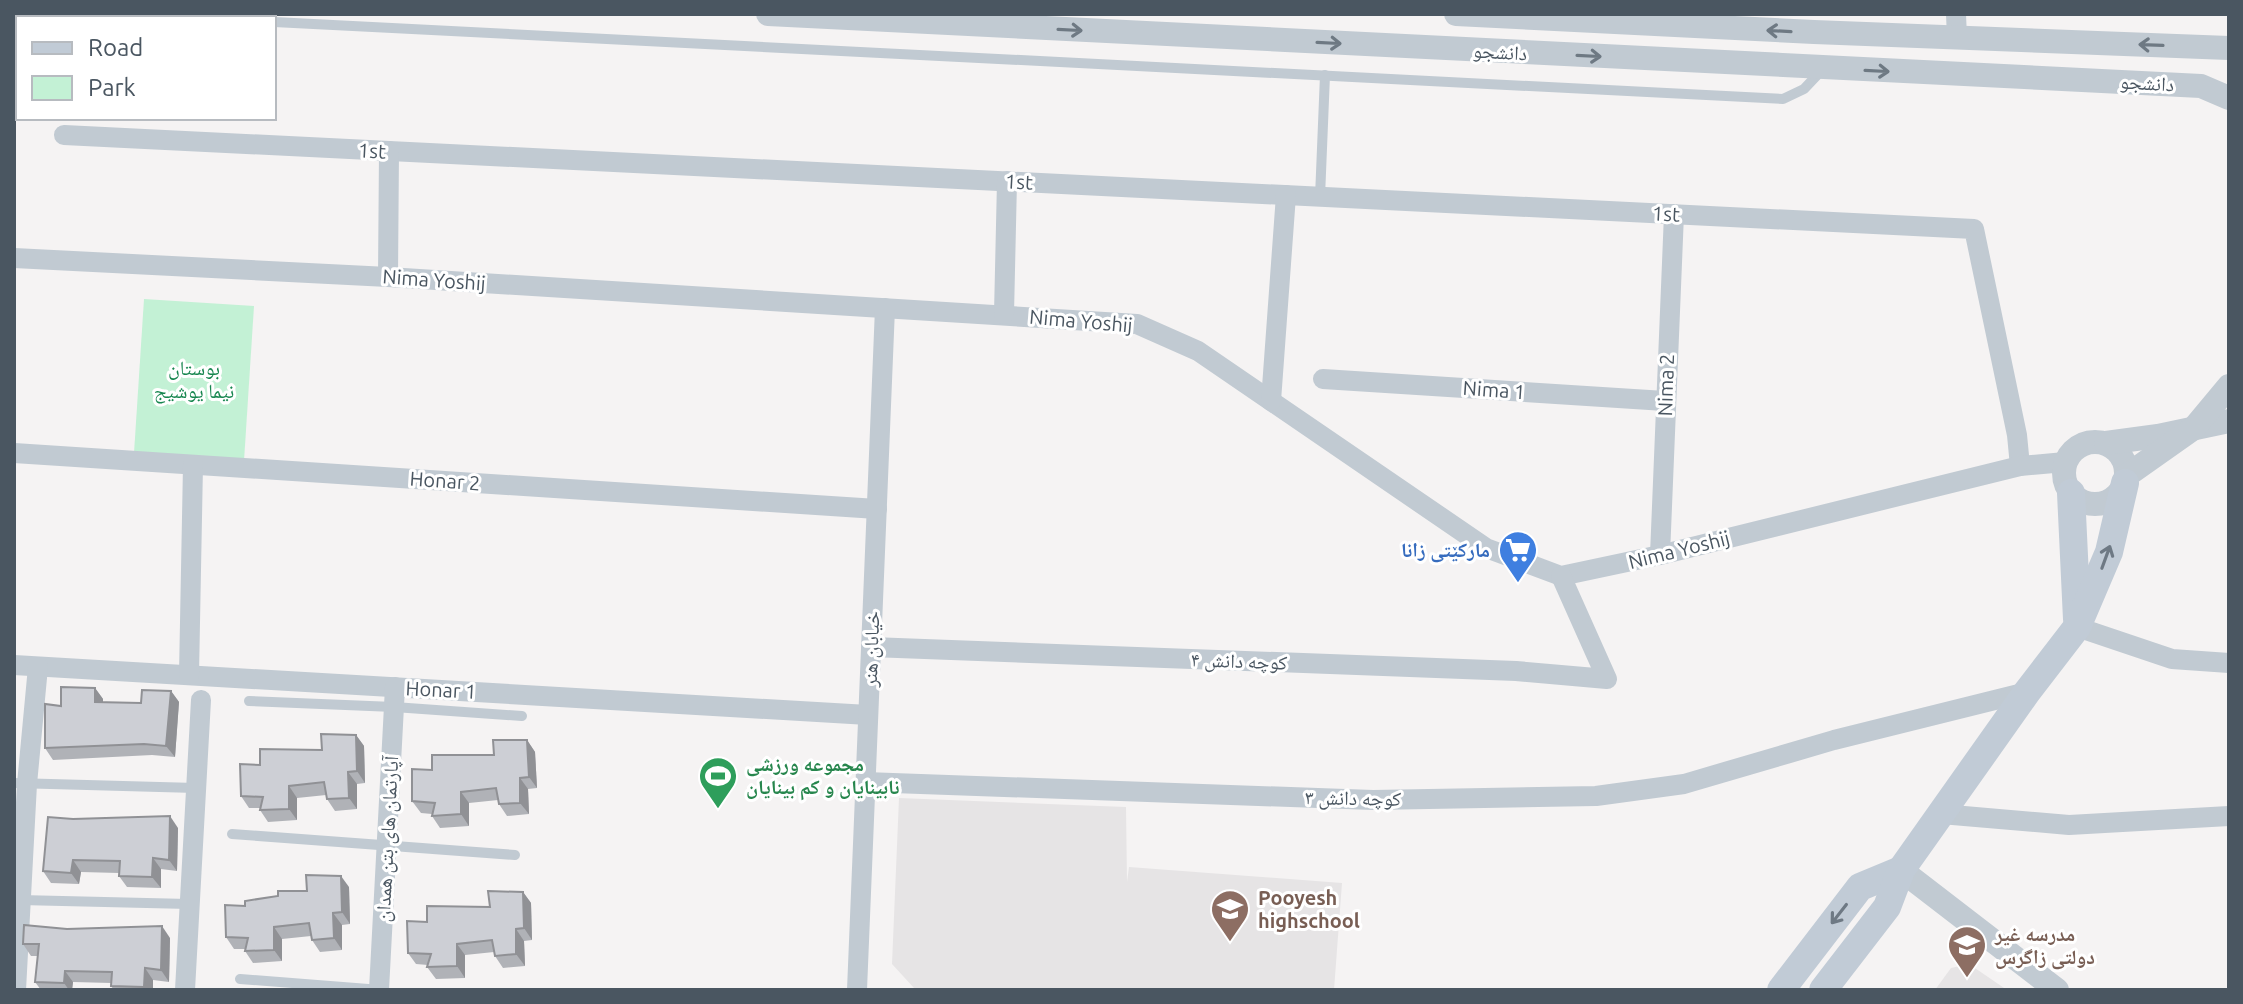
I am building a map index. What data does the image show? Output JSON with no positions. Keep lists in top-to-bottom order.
{
  "streets": {
    "street": [
      "دانشجو",
      "1st",
      "Nima Yoshij",
      "Nima 2",
      "Nima 1",
      "Honar 2",
      "خیابان هنر",
      "کوچه دانش ۴",
      "Honar 1",
      "کوچه دانش ۳",
      "آپارتمان های بتن همدان"
    ]
  },
  "crossings": [
    ["1st", "Nima Yoshij"],
    ["1st", "Nima 2"],
    ["Nima Yoshij", "Nima 2"],
    ["Nima Yoshij", "خیابان هنر"],
    ["Nima Yoshij", "کوچه دانش ۴"],
    ["Nima 2", "Nima 1"],
    ["Honar 2", "خیابان هنر"],
    ["خیابان هنر", "کوچه دانش ۴"],
    ["خیابان هنر", "Honar 1"],
    ["خیابان هنر", "کوچه دانش ۳"],
    ["Honar 1", "آپارتمان های بتن همدان"]
  ],
  "parks": ["بوستان نیما یوشیج"],
  "places": {
    "supermarket": ["مارکێتی زانا"],
    "sports": ["مجموعه ورزشی نابینایان و کم بینایان"],
    "school or university": ["Pooyesh highschool", "مدرسه غیر دولتی زاگرس"]
  },
  "legend": ["Road", "Park"]
}
